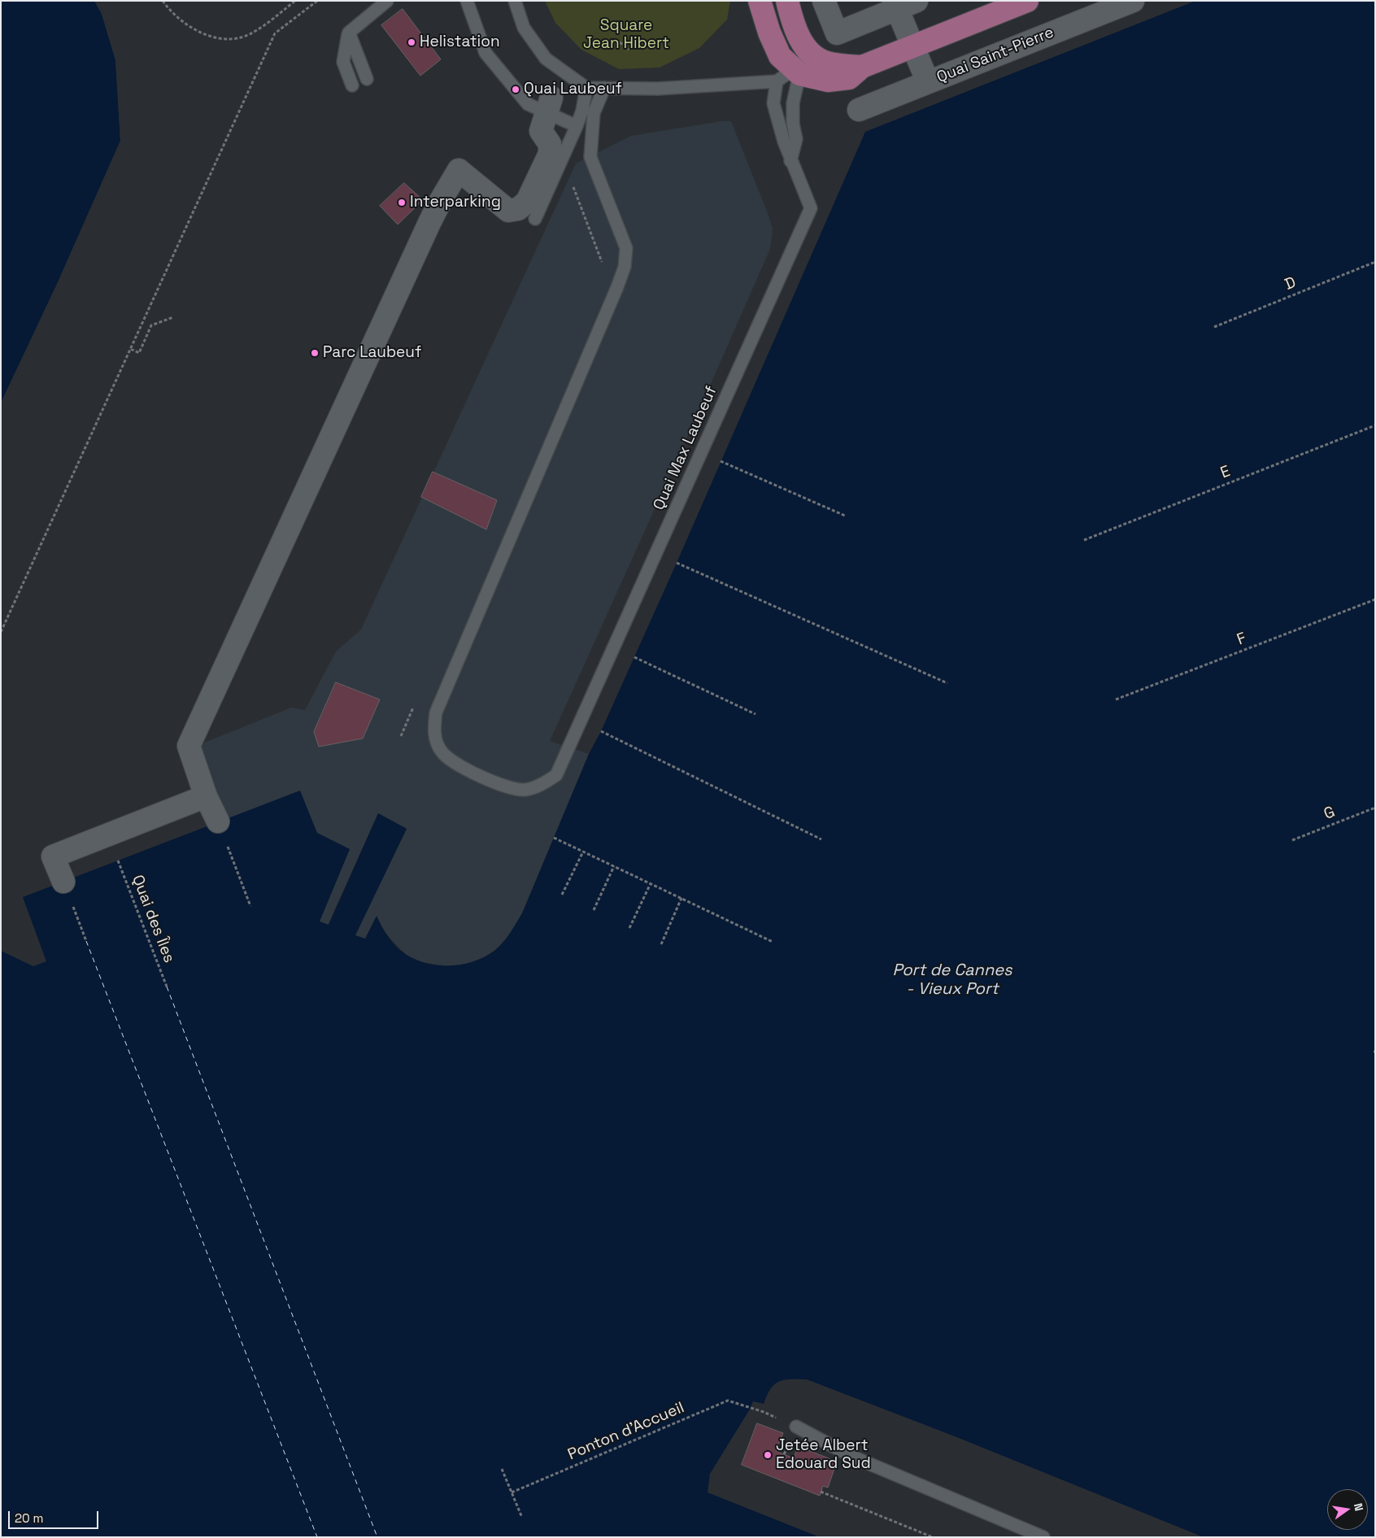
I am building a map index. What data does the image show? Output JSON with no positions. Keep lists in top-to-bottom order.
{
  "streets": {
    "street": ["Quai Saint-Pierre"],
    "lane": ["Quai Max Laubeuf"],
    "path": [
      "D",
      "E",
      "F",
      "G",
      "Quai des Îles",
      "Ponton d'Accueil"
    ]
  },
  "water": ["Port de Cannes - Vieux Port"],
  "parks": ["Square Jean Hibert"],
  "places": [
    "Helistation",
    "Quai Laubeuf",
    "Interparking",
    "Parc Laubeuf",
    "Jetée Albert Edouard Sud"
  ],
  "scale_bar": "20 m",
  "north": "right"
}
